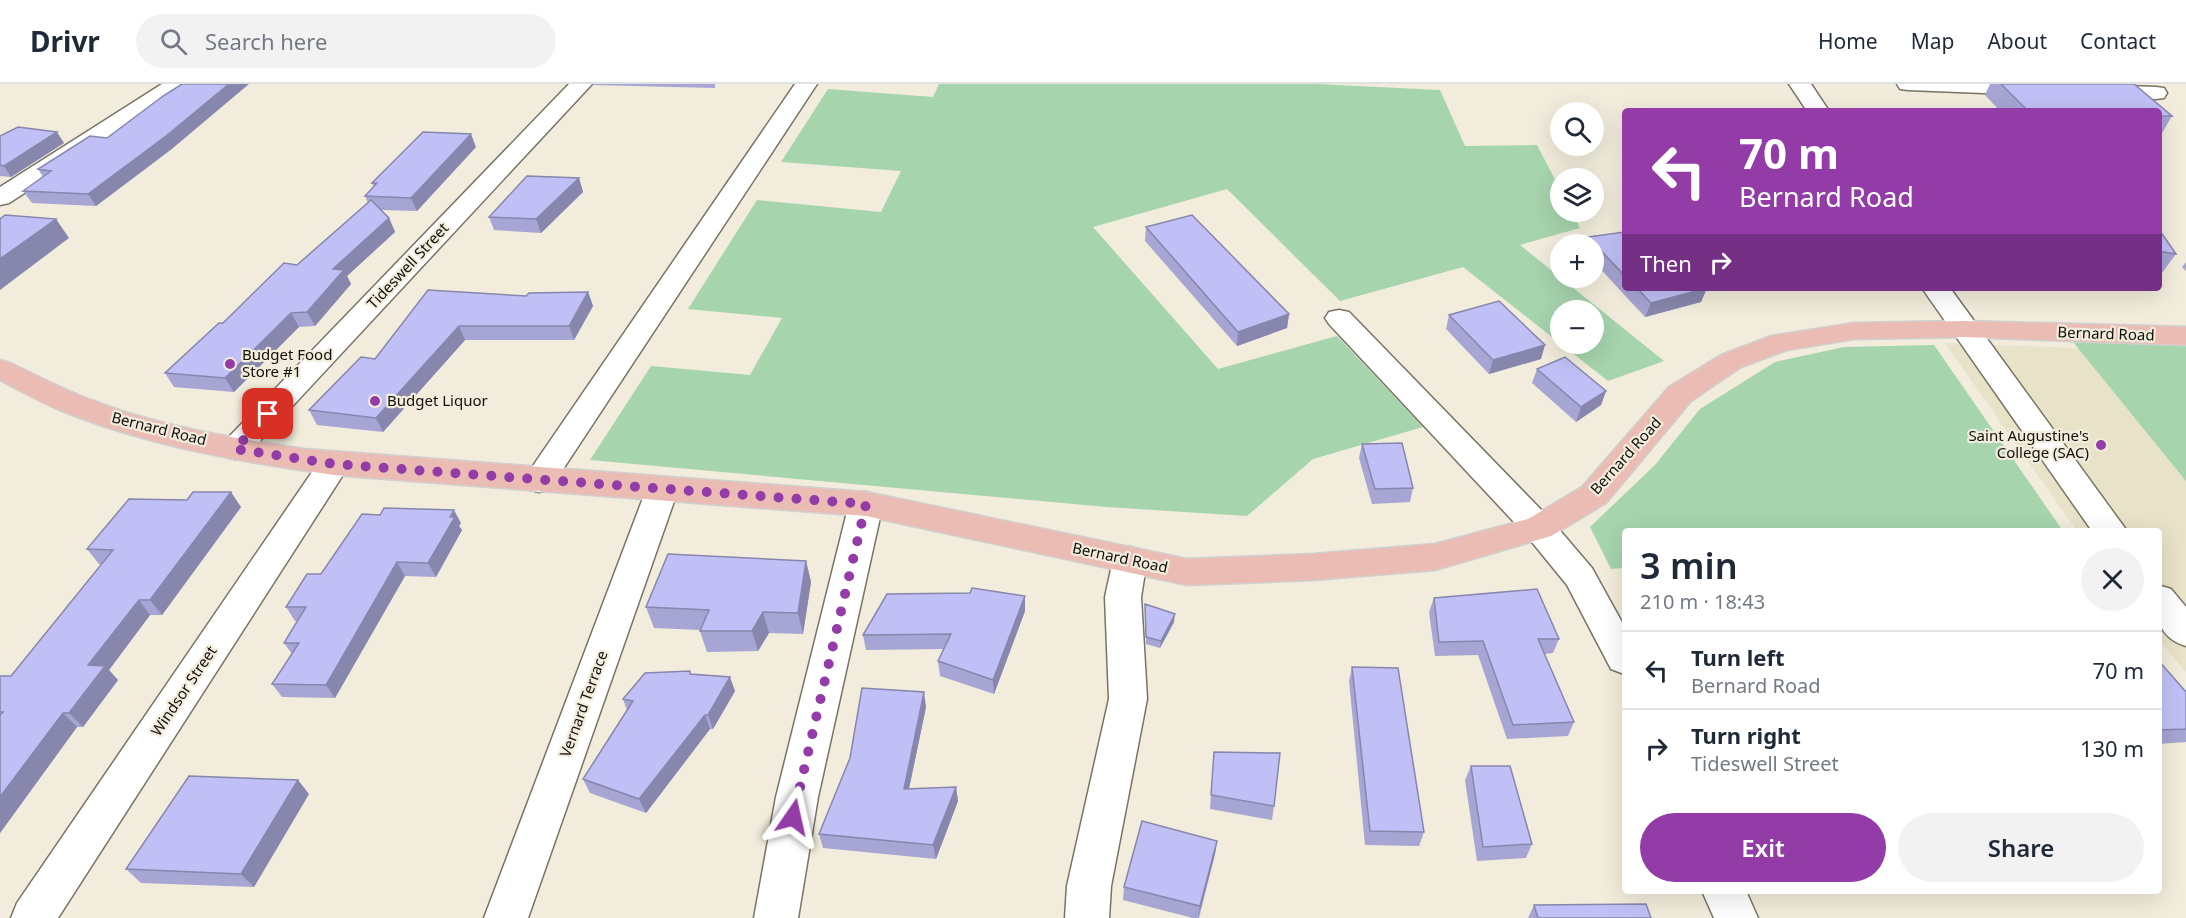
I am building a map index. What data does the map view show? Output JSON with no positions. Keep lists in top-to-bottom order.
{
  "streets": {
    "main road": ["Bernard Road"],
    "street": ["Tideswell Street", "Windsor Street", "Vernard Terrace"]
  },
  "crossings": [
    ["Tideswell Street", "Bernard Road"],
    ["Bernard Road", "Windsor Street"],
    ["Bernard Road", "Vernard Terrace"]
  ],
  "places": ["Budget Food Store #1", "Budget Liquor", "Saint Augustine's College (SAC)"],
  "page": {
    "header": "Drivr",
    "search": "Search here",
    "nav": [
      "Home",
      "Map",
      "About",
      "Contact"
    ],
    "map_buttons": ["+", "−"],
    "turn": ["70 m", "Bernard Road"],
    "then": "Then",
    "heading": ["3 min", "210 m · 18:43"],
    "list": [
      {
        "name": "Turn left",
        "note": "Bernard Road",
        "value": "70 m"
      },
      {
        "name": "Turn right",
        "note": "Tideswell Street",
        "value": "130 m"
      }
    ],
    "buttons": ["Exit", "Share"]
  }
}
